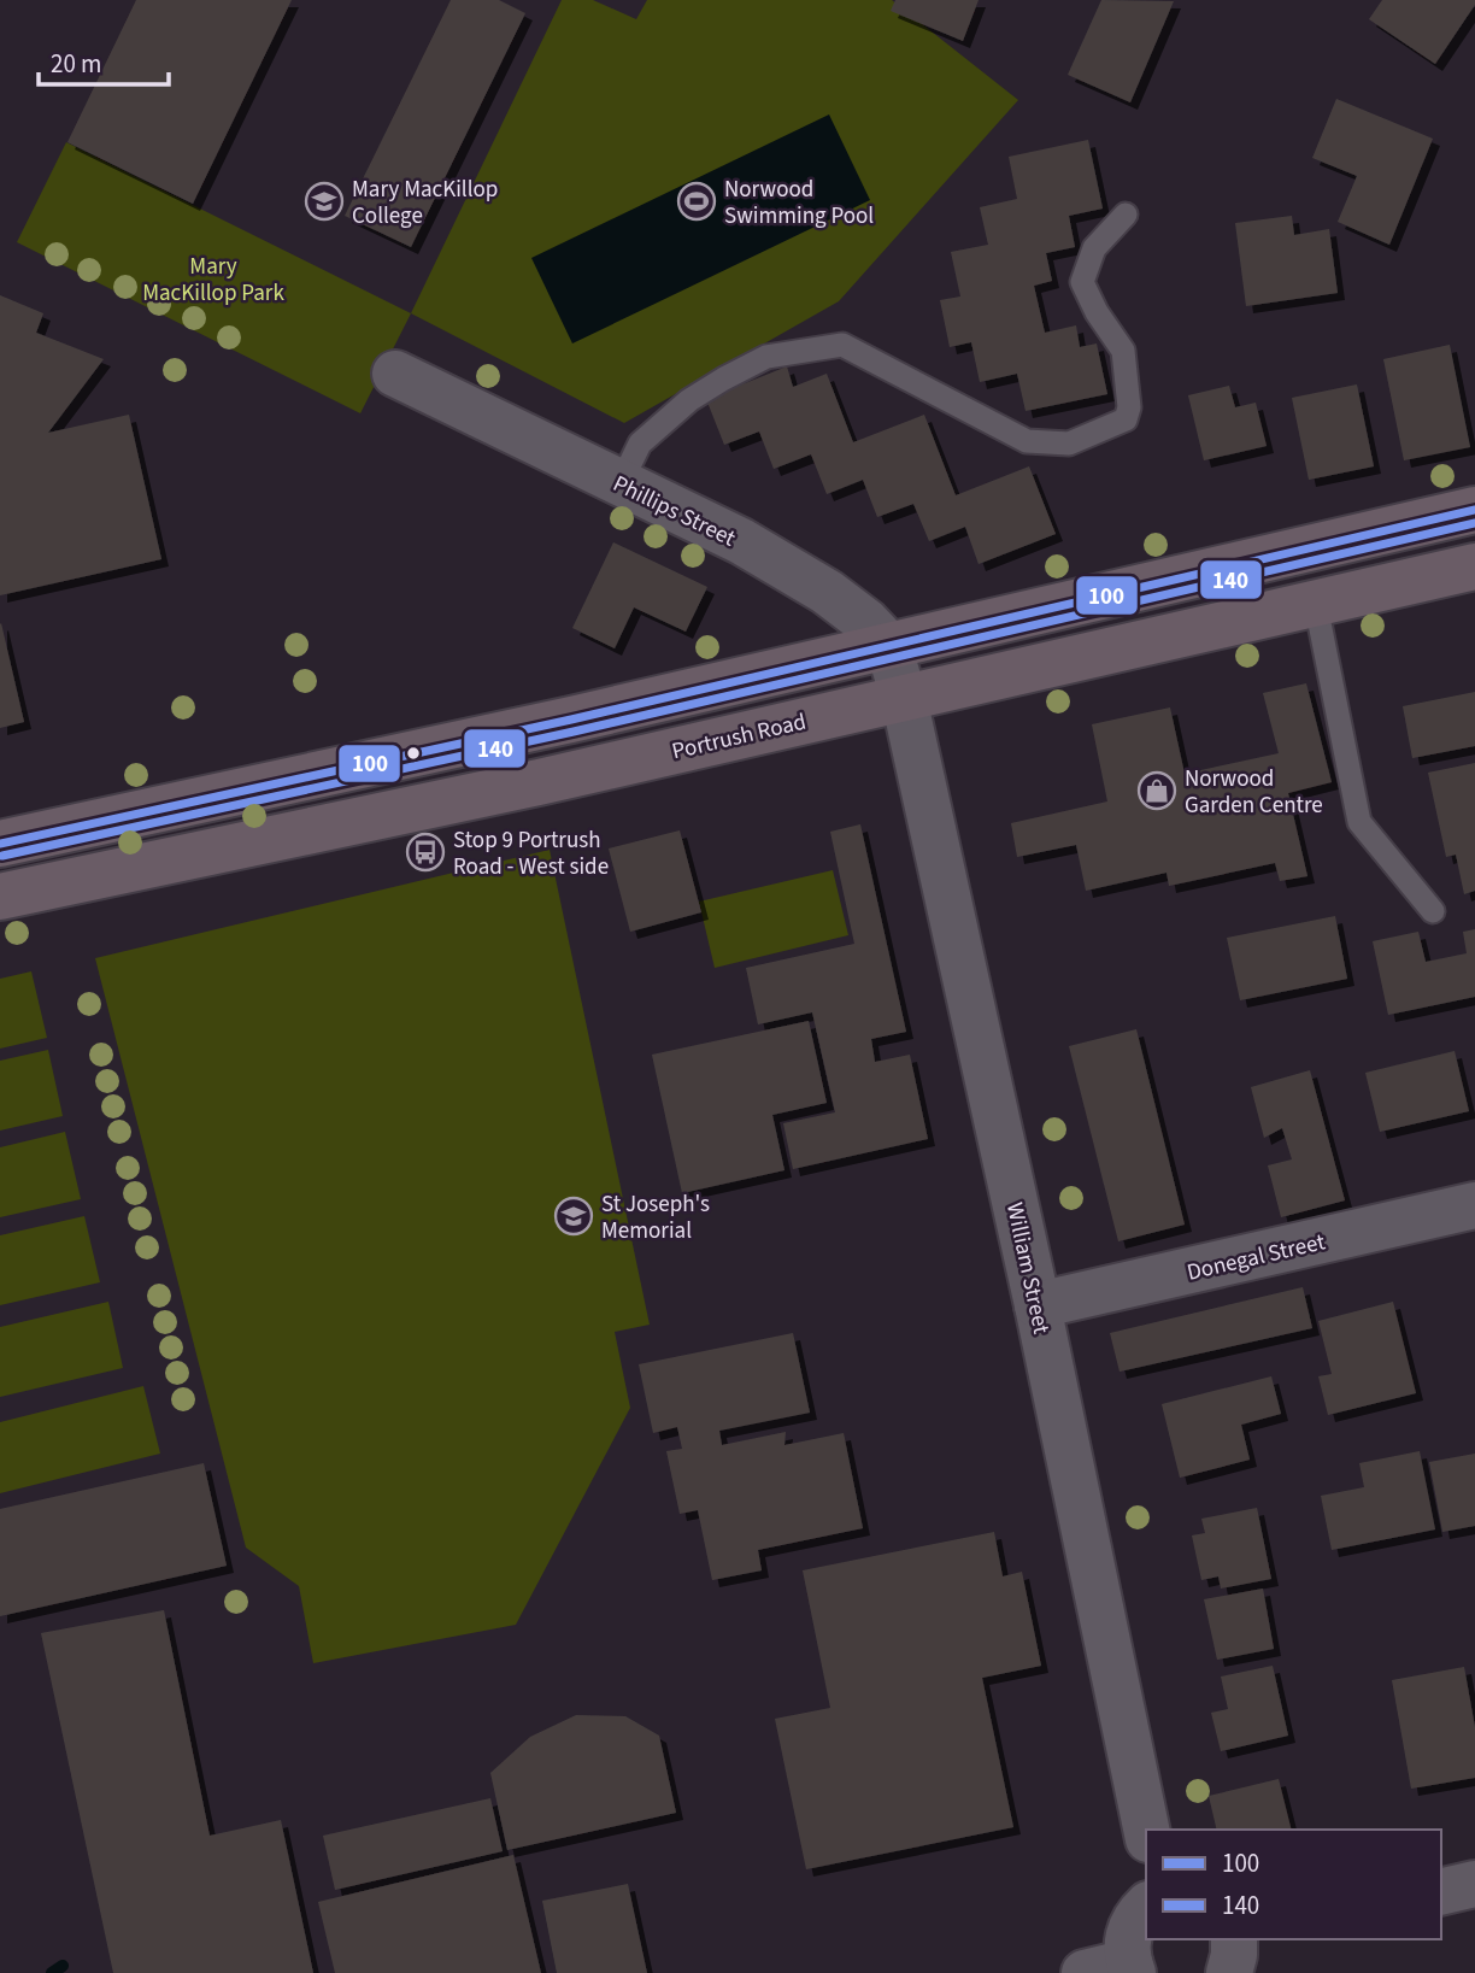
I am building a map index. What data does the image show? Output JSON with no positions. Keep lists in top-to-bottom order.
{
  "streets": {
    "highway": ["Portrush Road"],
    "street": ["Phillips Street", "Donegal Street", "William Street"]
  },
  "crossings": [
    ["Phillips Street", "Portrush Road"],
    ["Phillips Street", "William Street"],
    ["Portrush Road", "William Street"],
    ["Donegal Street", "William Street"]
  ],
  "parks": ["Mary MacKillop Park"],
  "places": {
    "school or university": ["Mary MacKillop College", "St Joseph's Memorial"],
    "sports": ["Norwood Swimming Pool"],
    "shop": ["Norwood Garden Centre"],
    "bus stop": ["Stop 9 Portrush Road - West side"]
  },
  "lines": ["transit line 100", "transit line 140"],
  "legend": ["100", "140"],
  "scale_bar": "20 m"
}
